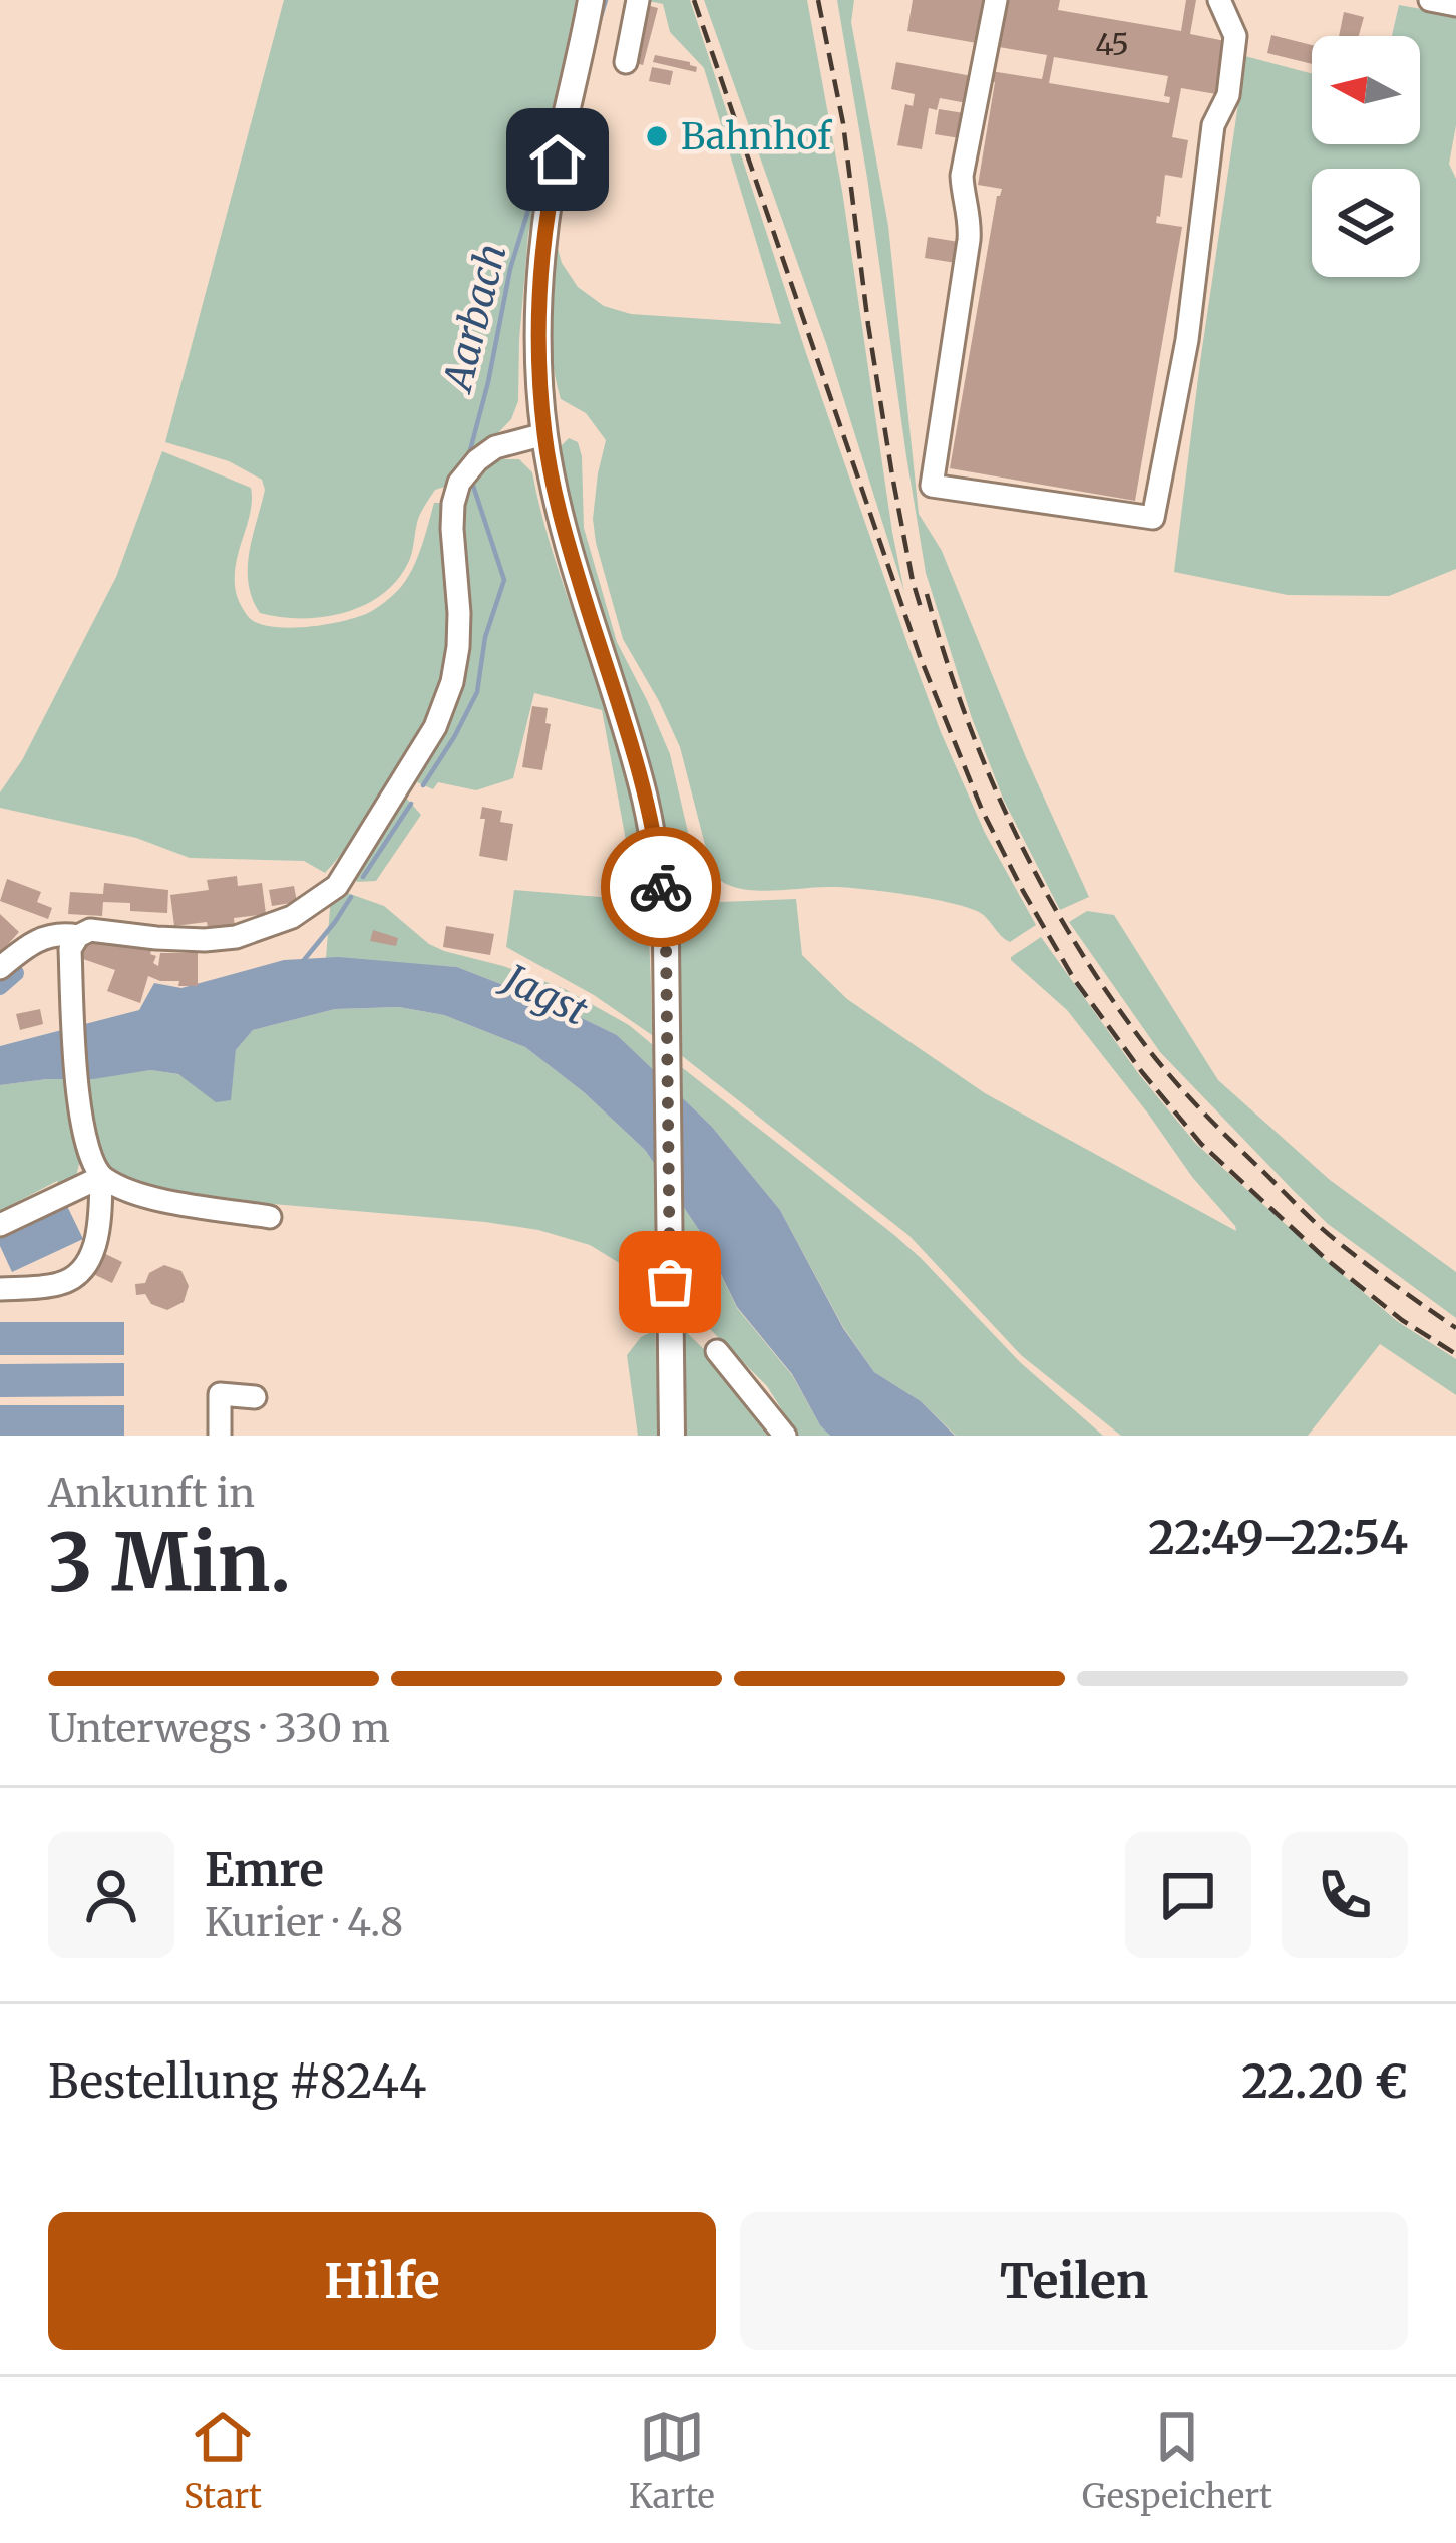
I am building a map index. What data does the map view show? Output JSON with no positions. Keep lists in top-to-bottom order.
{
  "water": ["Aarbach", "Jagst"],
  "places": ["Bahnhof"],
  "house_numbers": ["45"],
  "north": "left",
  "page": {
    "heading": ["3 Min.", "Ankunft in", "22:49–22:54"],
    "panel": [
      "Emre",
      "Kurier · 4.8",
      "Bestellung #8244",
      "22.20 €"
    ],
    "bar": "Unterwegs · 330 m",
    "buttons": ["Hilfe", "Teilen"],
    "tabs": ["Start", "Karte", "Gespeichert"]
  }
}
